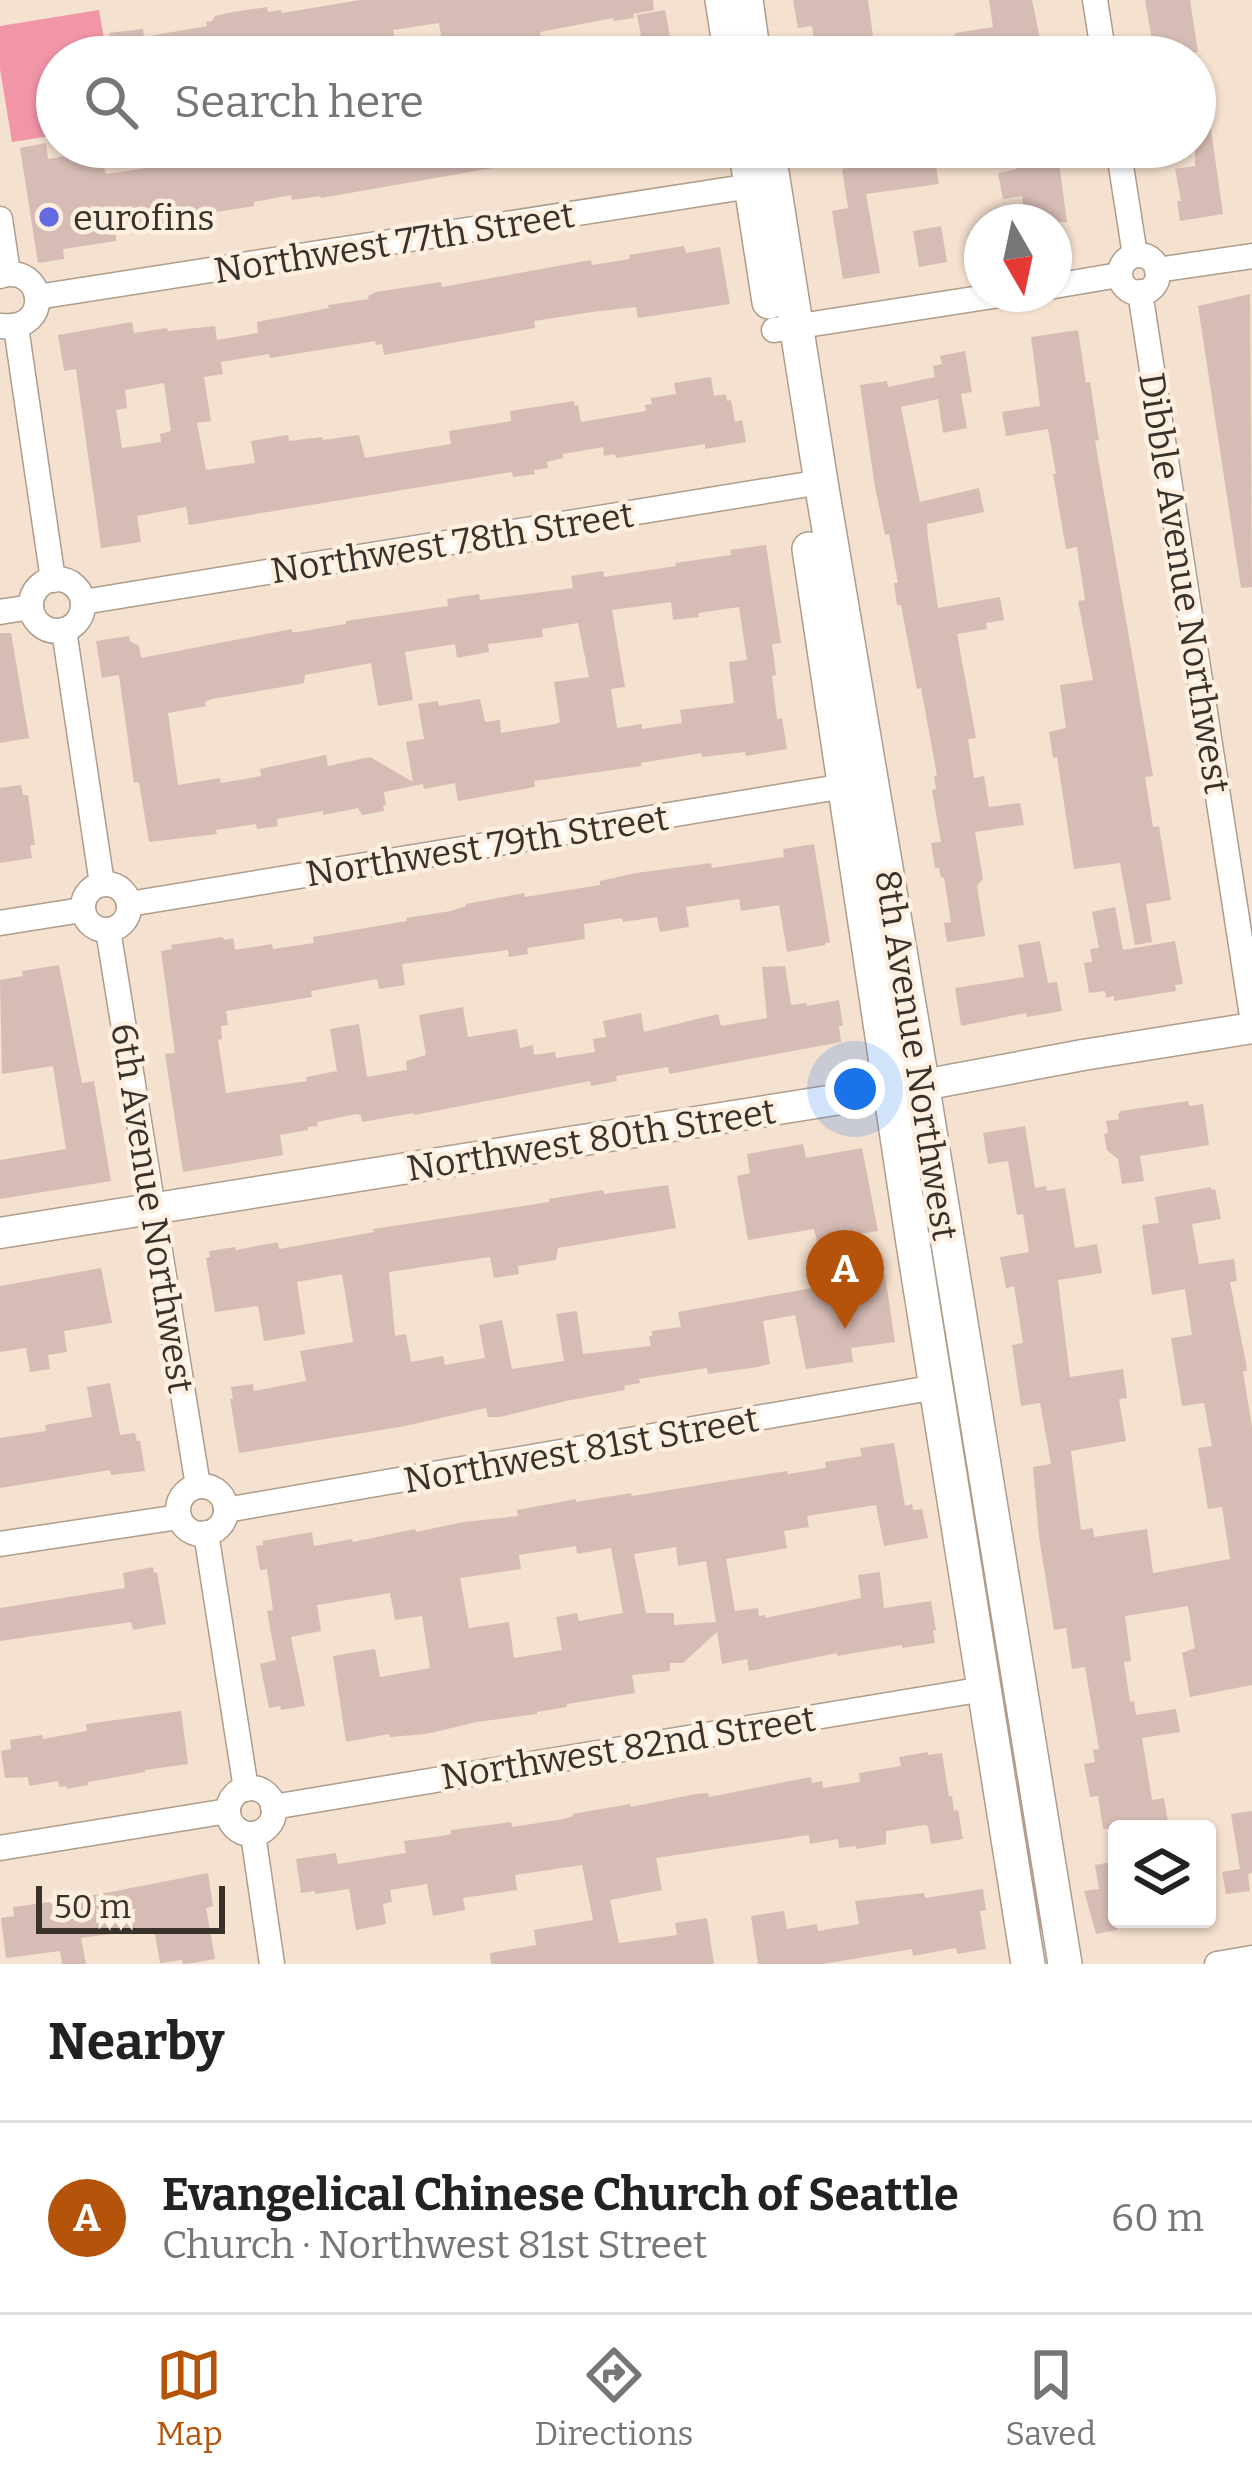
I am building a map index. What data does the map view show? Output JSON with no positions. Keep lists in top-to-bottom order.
{
  "streets": {
    "main road": ["8th Avenue Northwest"],
    "street": [
      "Northwest 77th Street",
      "Northwest 78th Street",
      "Dibble Avenue Northwest",
      "Northwest 79th Street",
      "Northwest 80th Street",
      "6th Avenue Northwest",
      "Northwest 81st Street",
      "Northwest 82nd Street"
    ]
  },
  "crossings": [
    ["Northwest 77th Street", "8th Avenue Northwest"],
    ["Northwest 78th Street", "8th Avenue Northwest"],
    ["Northwest 79th Street", "8th Avenue Northwest"],
    ["Northwest 79th Street", "6th Avenue Northwest"],
    ["8th Avenue Northwest", "Northwest 80th Street"],
    ["8th Avenue Northwest", "Northwest 81st Street"],
    ["8th Avenue Northwest", "Northwest 82nd Street"],
    ["Northwest 80th Street", "6th Avenue Northwest"],
    ["6th Avenue Northwest", "Northwest 81st Street"]
  ],
  "places": ["eurofins"],
  "scale_bar": "50 m",
  "north": "bottom",
  "page": {
    "search": "Search here",
    "pins": "A",
    "scale": "50 m",
    "heading": "Nearby",
    "list": [
      {
        "mark": "A",
        "name": "Evangelical Chinese Church of Seattle",
        "note": "Church · Northwest 81st Street",
        "value": "60 m"
      }
    ],
    "nav": ["Map", "Directions", "Saved"]
  }
}
